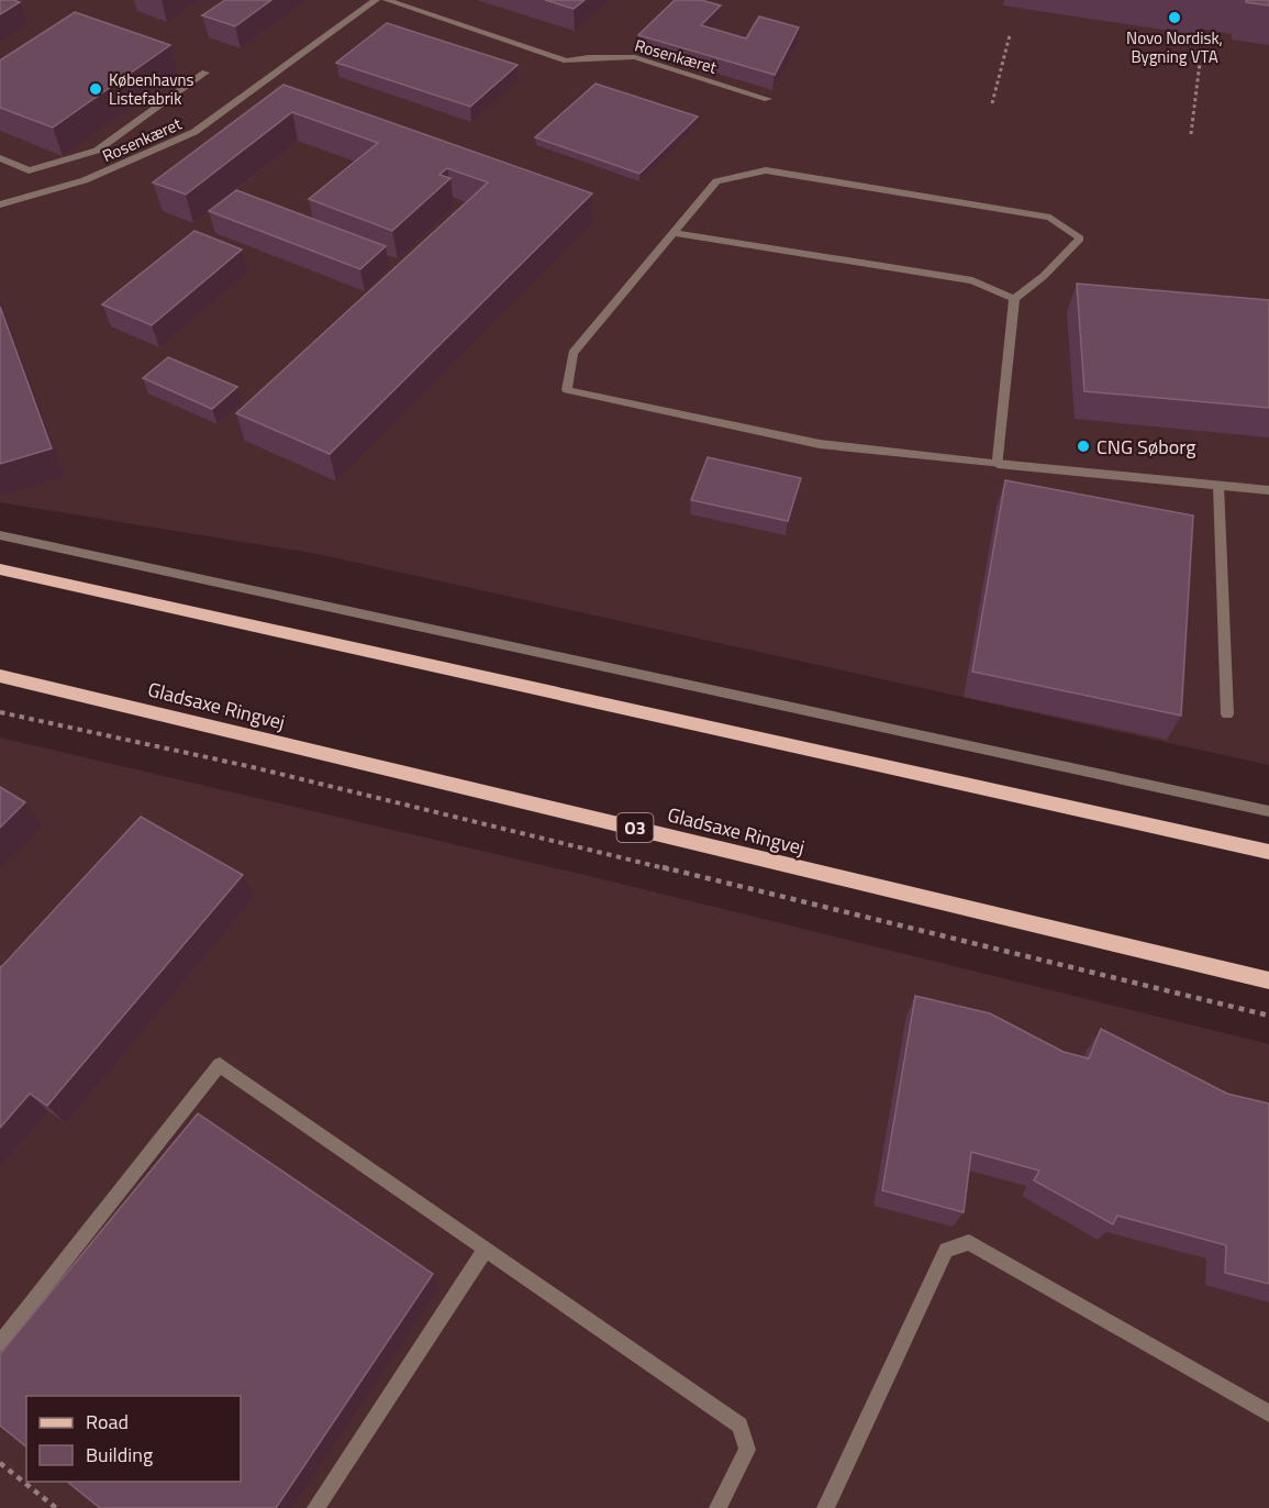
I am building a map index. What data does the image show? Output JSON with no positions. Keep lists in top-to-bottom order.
{
  "streets": {
    "main road": ["Gladsaxe Ringvej", "O3"],
    "street": ["Rosenkæret"]
  },
  "places": ["Novo Nordisk, Bygning VTA", "Københavns Listefabrik", "CNG Søborg"],
  "legend": ["Road", "Building"]
}
